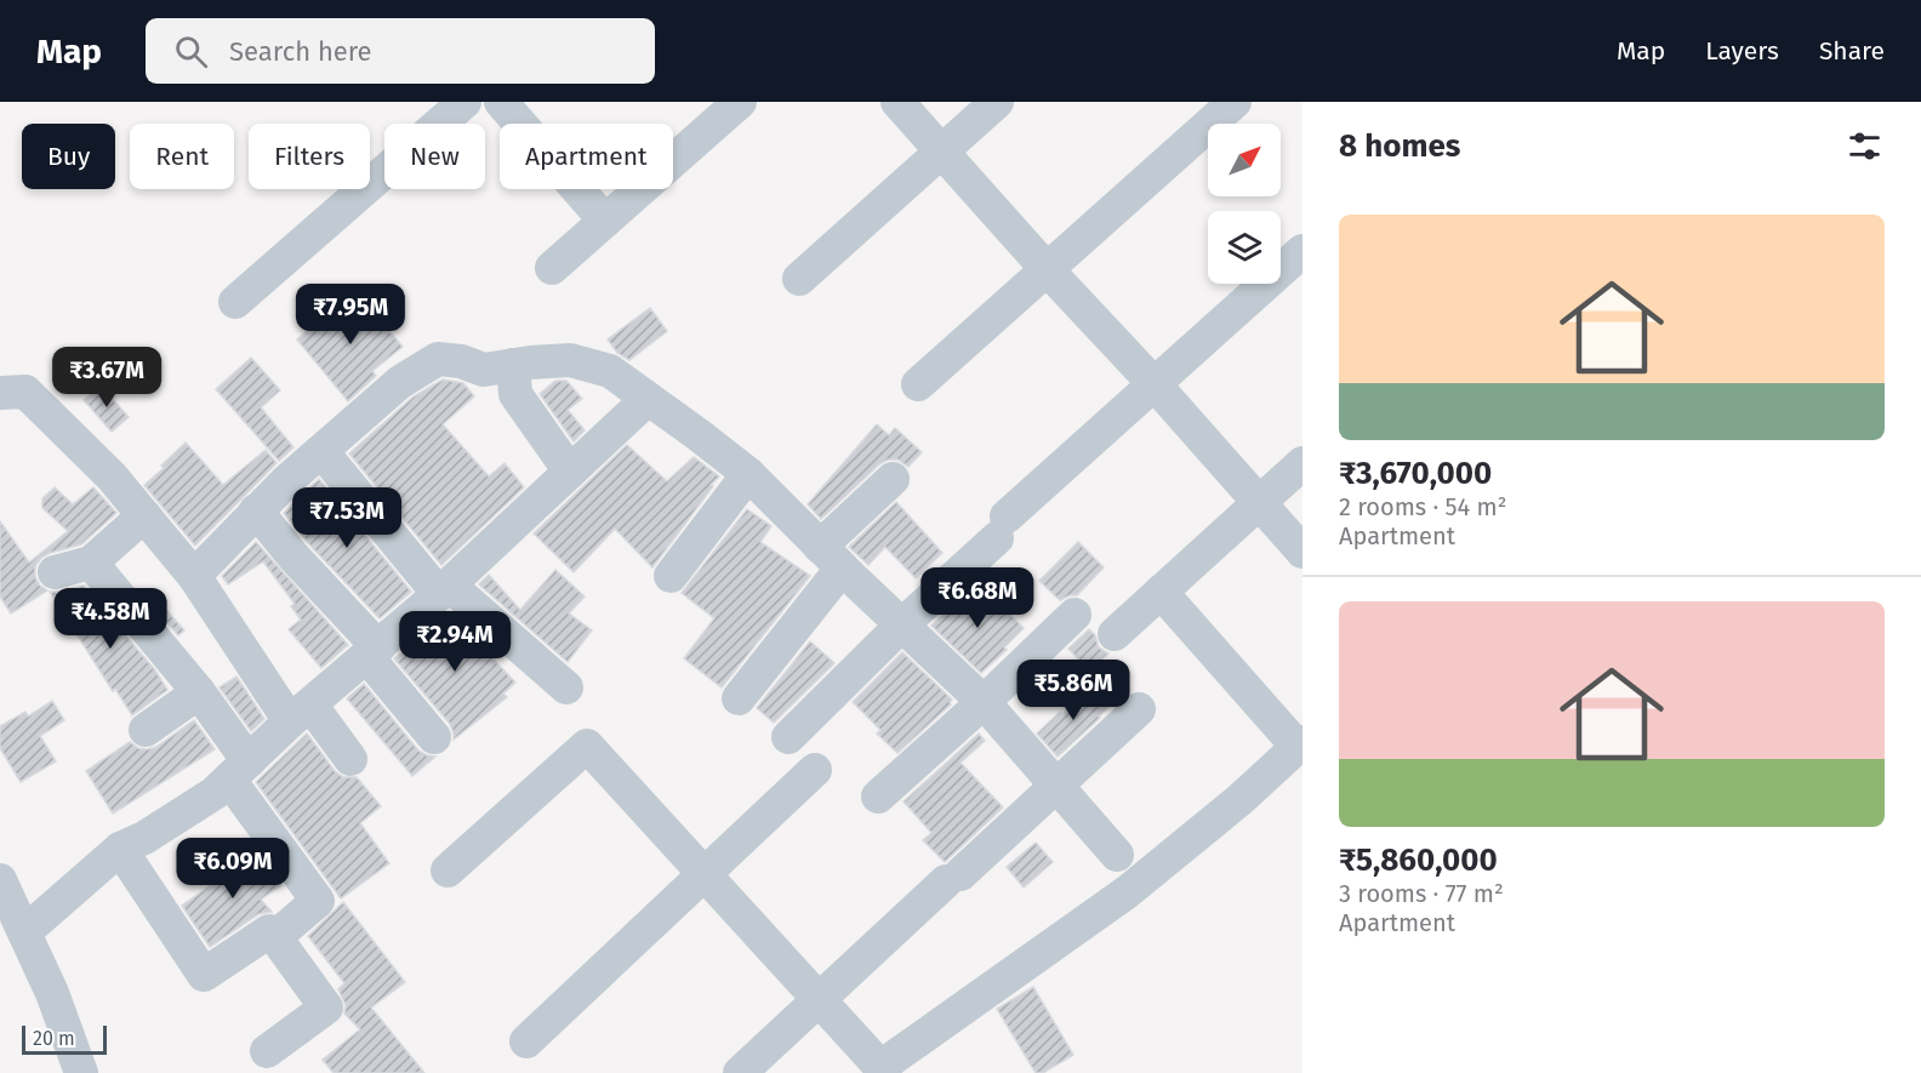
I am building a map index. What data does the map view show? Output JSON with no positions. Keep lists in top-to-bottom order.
{
  "scale_bar": "20 m",
  "north": "top right",
  "page": {
    "header": "Map",
    "search": "Search here",
    "nav": ["Map", "Layers", "Share"],
    "heading": "8 homes",
    "chip": [
      "Buy",
      "Rent",
      "Filters",
      "New",
      "Apartment"
    ],
    "list": [
      {
        "name": "₹3,670,000",
        "note": "2 rooms · 54 m² · Apartment"
      },
      {
        "name": "₹5,860,000",
        "note": "3 rooms · 77 m² · Apartment"
      }
    ],
    "price": [
      "₹7.95M",
      "₹3.67M",
      "₹7.53M",
      "₹6.68M",
      "₹4.58M",
      "₹2.94M",
      "₹5.86M",
      "₹6.09M"
    ],
    "scale": "20 m"
  }
}
